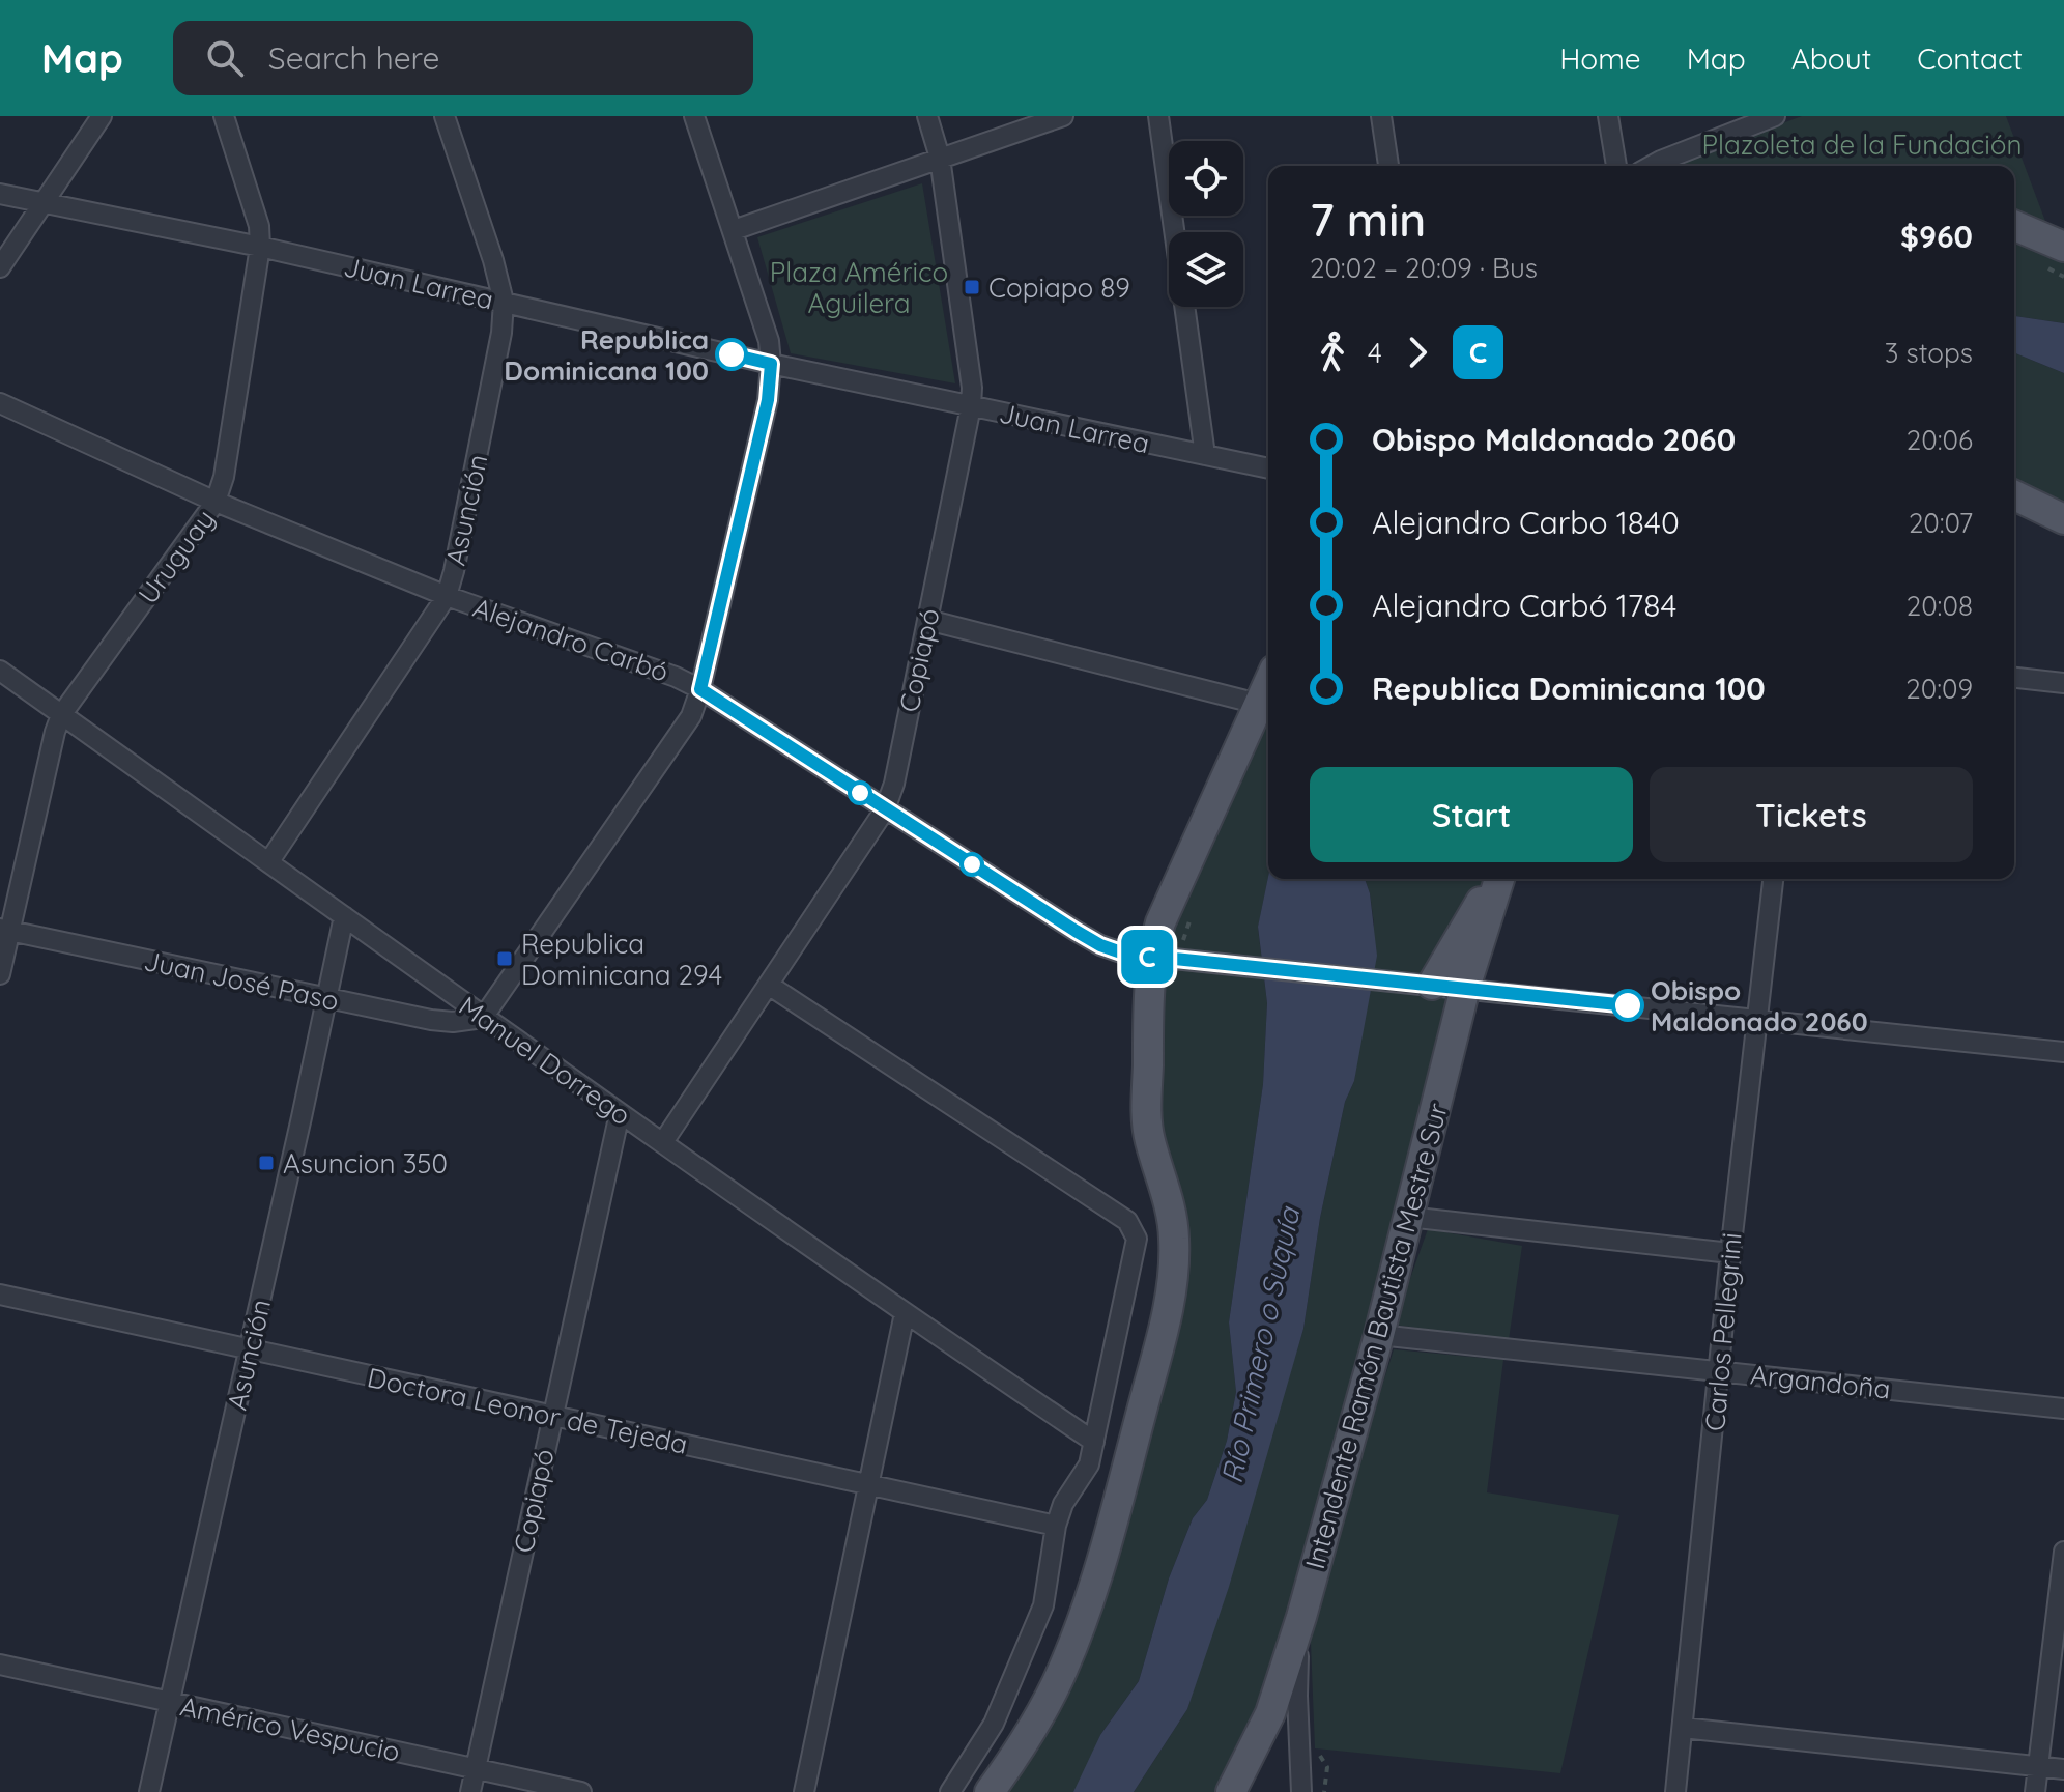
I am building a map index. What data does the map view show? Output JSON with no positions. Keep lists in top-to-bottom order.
{
  "streets": {
    "main road": ["Intendente Ramón Bautista Mestre Sur"],
    "street": [
      "Juan Larrea",
      "Asunción",
      "Uruguay",
      "Alejandro Carbó",
      "Copiapó",
      "Juan José Paso",
      "Manuel Dorrego",
      "Carlos Pellegrini",
      "Argandoña",
      "Doctora Leonor de Tejeda",
      "Américo Vespucio"
    ]
  },
  "crossings": [
    ["Juan Larrea", "Asunción"],
    ["Juan Larrea", "Uruguay"],
    ["Juan Larrea", "Copiapó"],
    ["Asunción", "Alejandro Carbó"],
    ["Asunción", "Juan José Paso"],
    ["Asunción", "Manuel Dorrego"],
    ["Asunción", "Doctora Leonor de Tejeda"],
    ["Asunción", "Américo Vespucio"],
    ["Uruguay", "Alejandro Carbó"],
    ["Uruguay", "Juan José Paso"],
    ["Uruguay", "Manuel Dorrego"],
    ["Alejandro Carbó", "Copiapó"],
    ["Alejandro Carbó", "Carlos Pellegrini"],
    ["Alejandro Carbó", "Intendente Ramón Bautista Mestre Sur"],
    ["Copiapó", "Manuel Dorrego"],
    ["Copiapó", "Doctora Leonor de Tejeda"],
    ["Copiapó", "Américo Vespucio"],
    ["Juan José Paso", "Manuel Dorrego"],
    ["Carlos Pellegrini", "Argandoña"],
    ["Intendente Ramón Bautista Mestre Sur", "Argandoña"]
  ],
  "water": ["Río Primero o Suquía"],
  "parks": ["Plazoleta de la Fundación", "Plaza Américo Aguilera"],
  "places": {
    "transit": ["Copiapo 89", "Republica Dominicana 294", "Asuncion 350"],
    "other": ["Republica Dominicana 100", "Obispo Maldonado 2060"]
  },
  "lines": ["bus line C"],
  "page": {
    "header": "Map",
    "search": "Search here",
    "nav": [
      "Home",
      "Map",
      "About",
      "Contact"
    ],
    "on_map": "C",
    "heading": ["7 min", "20:02 – 20:09 · Bus", "$960"],
    "legs": ["4", "C", "3 stops"],
    "list": [
      {
        "name": "Obispo Maldonado 2060",
        "value": "20:06"
      },
      {
        "name": "Alejandro Carbo 1840",
        "value": "20:07"
      },
      {
        "name": "Alejandro Carbó 1784",
        "value": "20:08"
      },
      {
        "name": "Republica Dominicana 100",
        "value": "20:09"
      }
    ],
    "buttons": ["Start", "Tickets"]
  }
}
